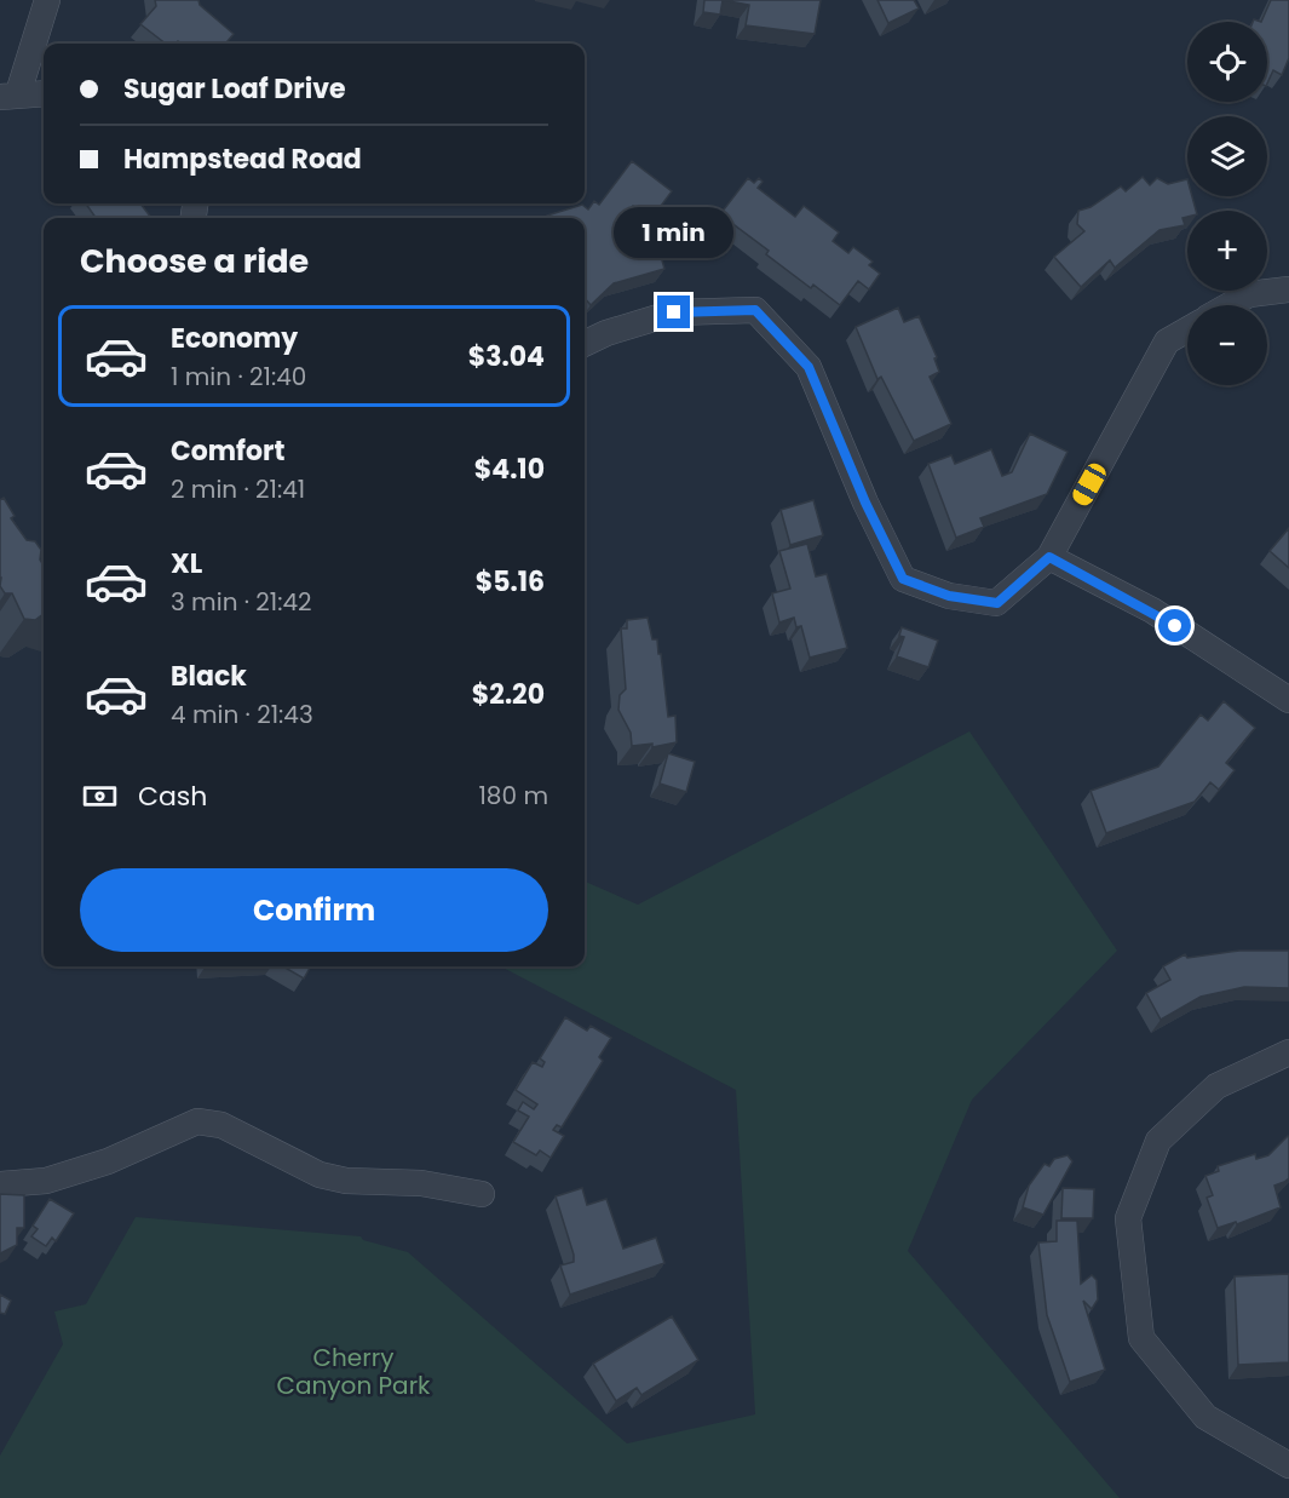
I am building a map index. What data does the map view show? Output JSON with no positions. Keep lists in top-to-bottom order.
{
  "parks": ["Cherry Canyon Park"],
  "page": {
    "map_buttons": ["+", "−"],
    "banner": ["Sugar Loaf Drive", "Hampstead Road"],
    "bubble": "1 min",
    "heading": "Choose a ride",
    "list": [
      {
        "name": "Economy",
        "note": "1 min · 21:40",
        "value": "$3.04"
      },
      {
        "name": "Comfort",
        "note": "2 min · 21:41",
        "value": "$4.10"
      },
      {
        "name": "XL",
        "note": "3 min · 21:42",
        "value": "$5.16"
      },
      {
        "name": "Black",
        "note": "4 min · 21:43",
        "value": "$2.20"
      }
    ],
    "pay": ["Cash", "180 m"],
    "buttons": "Confirm"
  }
}
